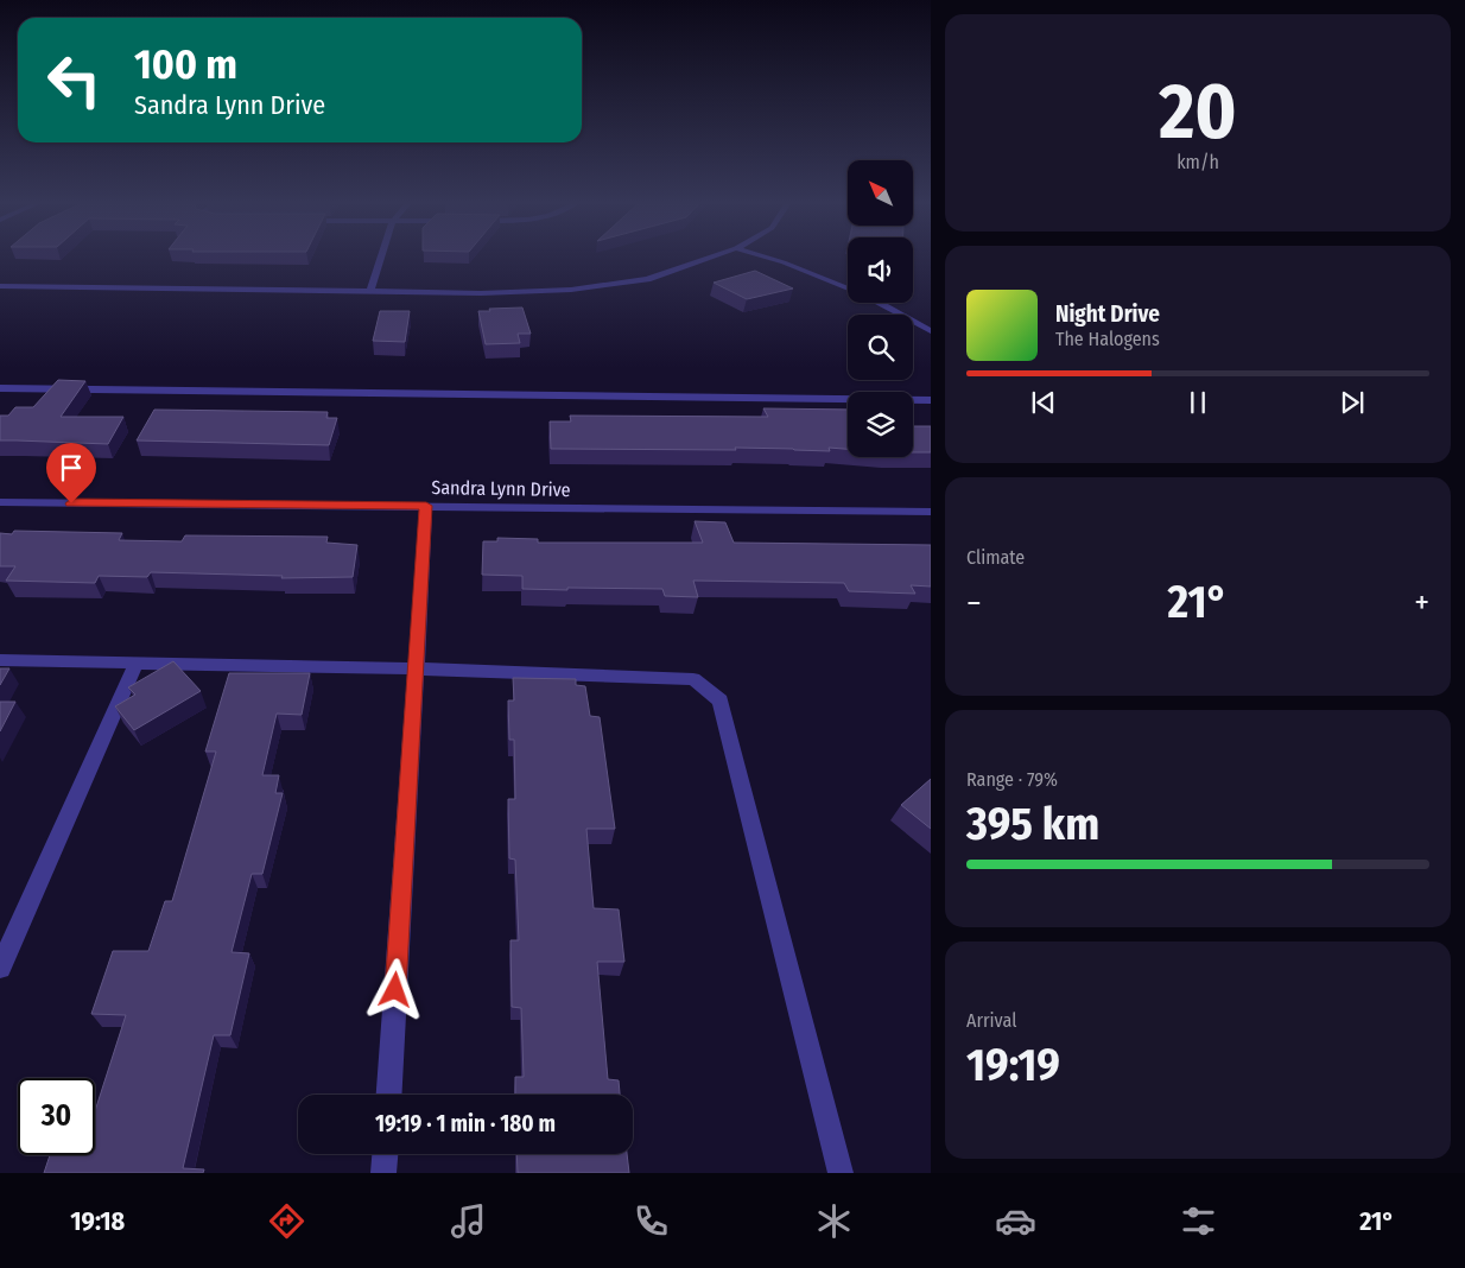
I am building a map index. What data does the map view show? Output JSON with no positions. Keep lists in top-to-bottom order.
{
  "streets": {
    "street": ["Sandra Lynn Drive"]
  },
  "north": "top left",
  "page": {
    "tile": [
      ["20", "km/h"],
      "Climate",
      ["Range · 79%", "395 km"],
      ["Arrival", "19:19"]
    ],
    "turn": ["100 m", "Sandra Lynn Drive"],
    "song": ["Night Drive", "The Halogens"],
    "heat": ["−", "21°", "+"],
    "limit": "30",
    "trip": "19:19 · 1 min · 180 m",
    "tabs": ["19:18", "21°"]
  }
}
